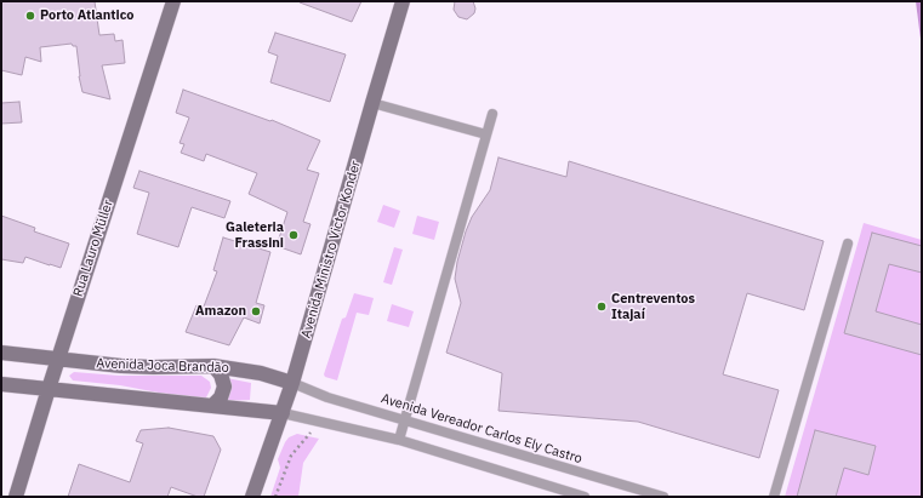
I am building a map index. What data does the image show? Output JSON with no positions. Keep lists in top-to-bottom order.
{
  "streets": {
    "main road": ["Rua Lauro Müller", "Avenida Ministro Victor Konder", "Avenida Joca Brandão"],
    "lane": ["Avenida Vereador Carlos Ely Castro"]
  },
  "crossings": [
    ["Rua Lauro Müller", "Avenida Joca Brandão"],
    ["Avenida Ministro Victor Konder", "Avenida Joca Brandão"],
    ["Avenida Ministro Victor Konder", "Avenida Vereador Carlos Ely Castro"],
    ["Avenida Joca Brandão", "Avenida Vereador Carlos Ely Castro"]
  ],
  "places": [
    "Porto Atlantico",
    "Galeteria Frassini",
    "Centreventos Itajaí",
    "Amazon"
  ]
}
